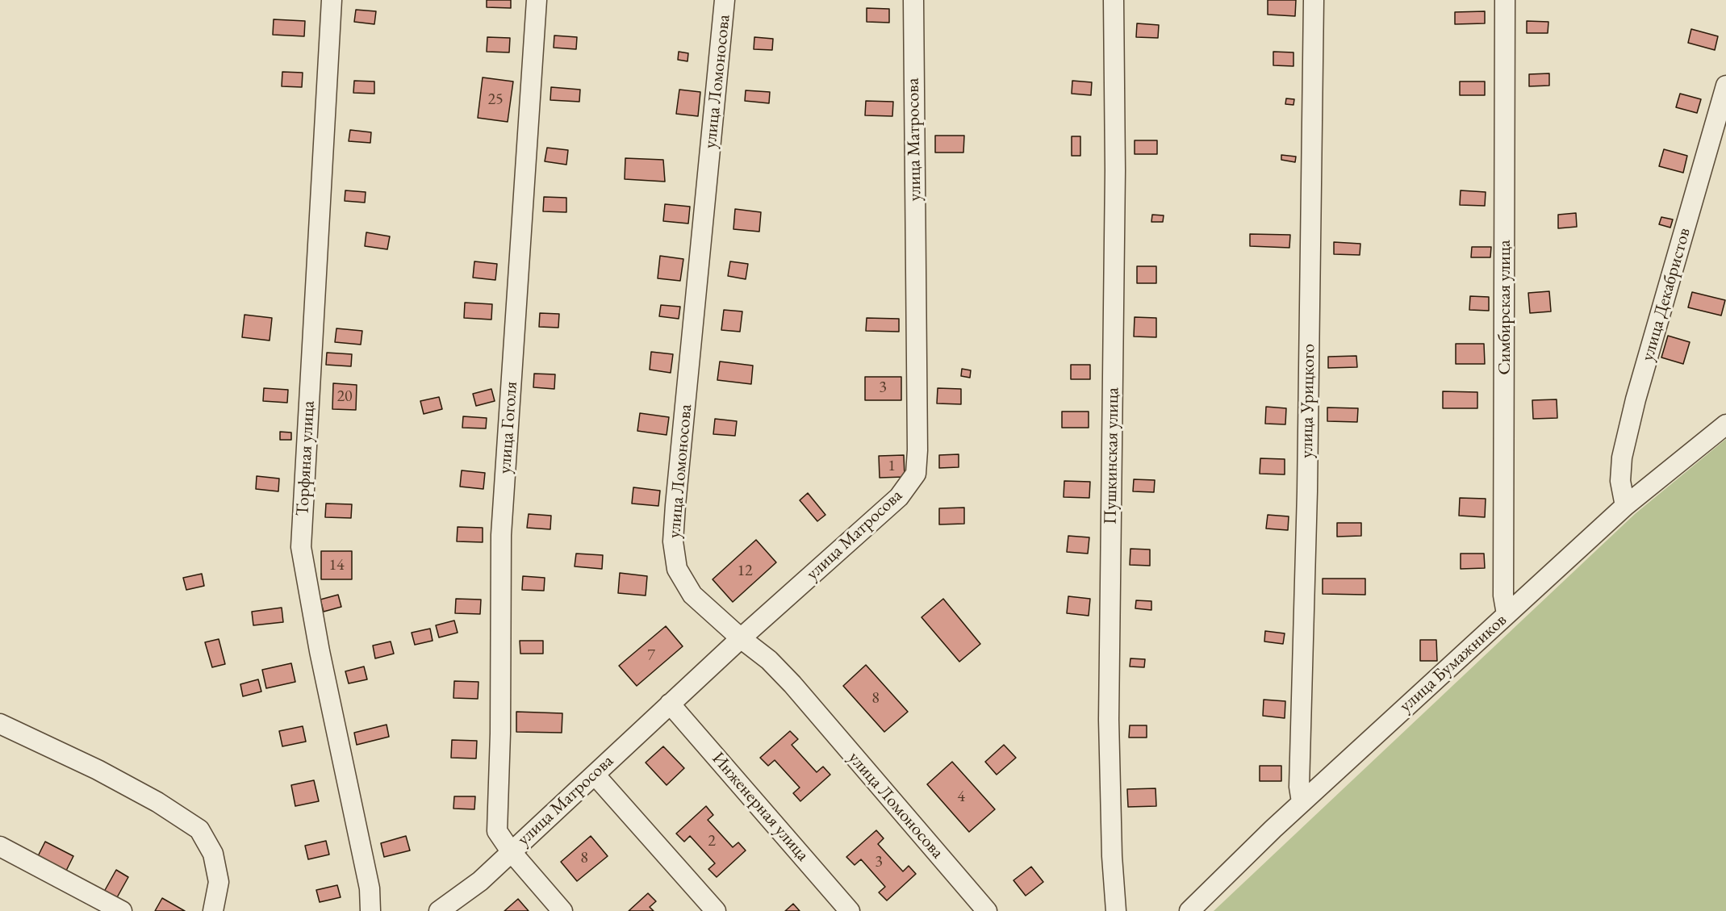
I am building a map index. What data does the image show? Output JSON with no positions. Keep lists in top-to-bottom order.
{
  "streets": {
    "street": [
      "улица Ломоносова",
      "улица Матросова",
      "улица Декабристов",
      "Симбирская улица",
      "улица Урицкого",
      "улица Гоголя",
      "Пушкинская улица",
      "Торфяная улица",
      "улица Бумажников",
      "Инженерная улица"
    ]
  },
  "crossings": [
    ["улица Ломоносова", "улица Матросова"],
    ["улица Матросова", "улица Гоголя"],
    ["улица Матросова", "Инженерная улица"],
    ["улица Декабристов", "улица Бумажников"],
    ["Симбирская улица", "улица Бумажников"],
    ["улица Урицкого", "улица Бумажников"]
  ],
  "house_numbers": [
    "25",
    "3",
    "20",
    "1",
    "14",
    "12",
    "7",
    "8",
    "4",
    "2",
    "8",
    "3"
  ]
}
